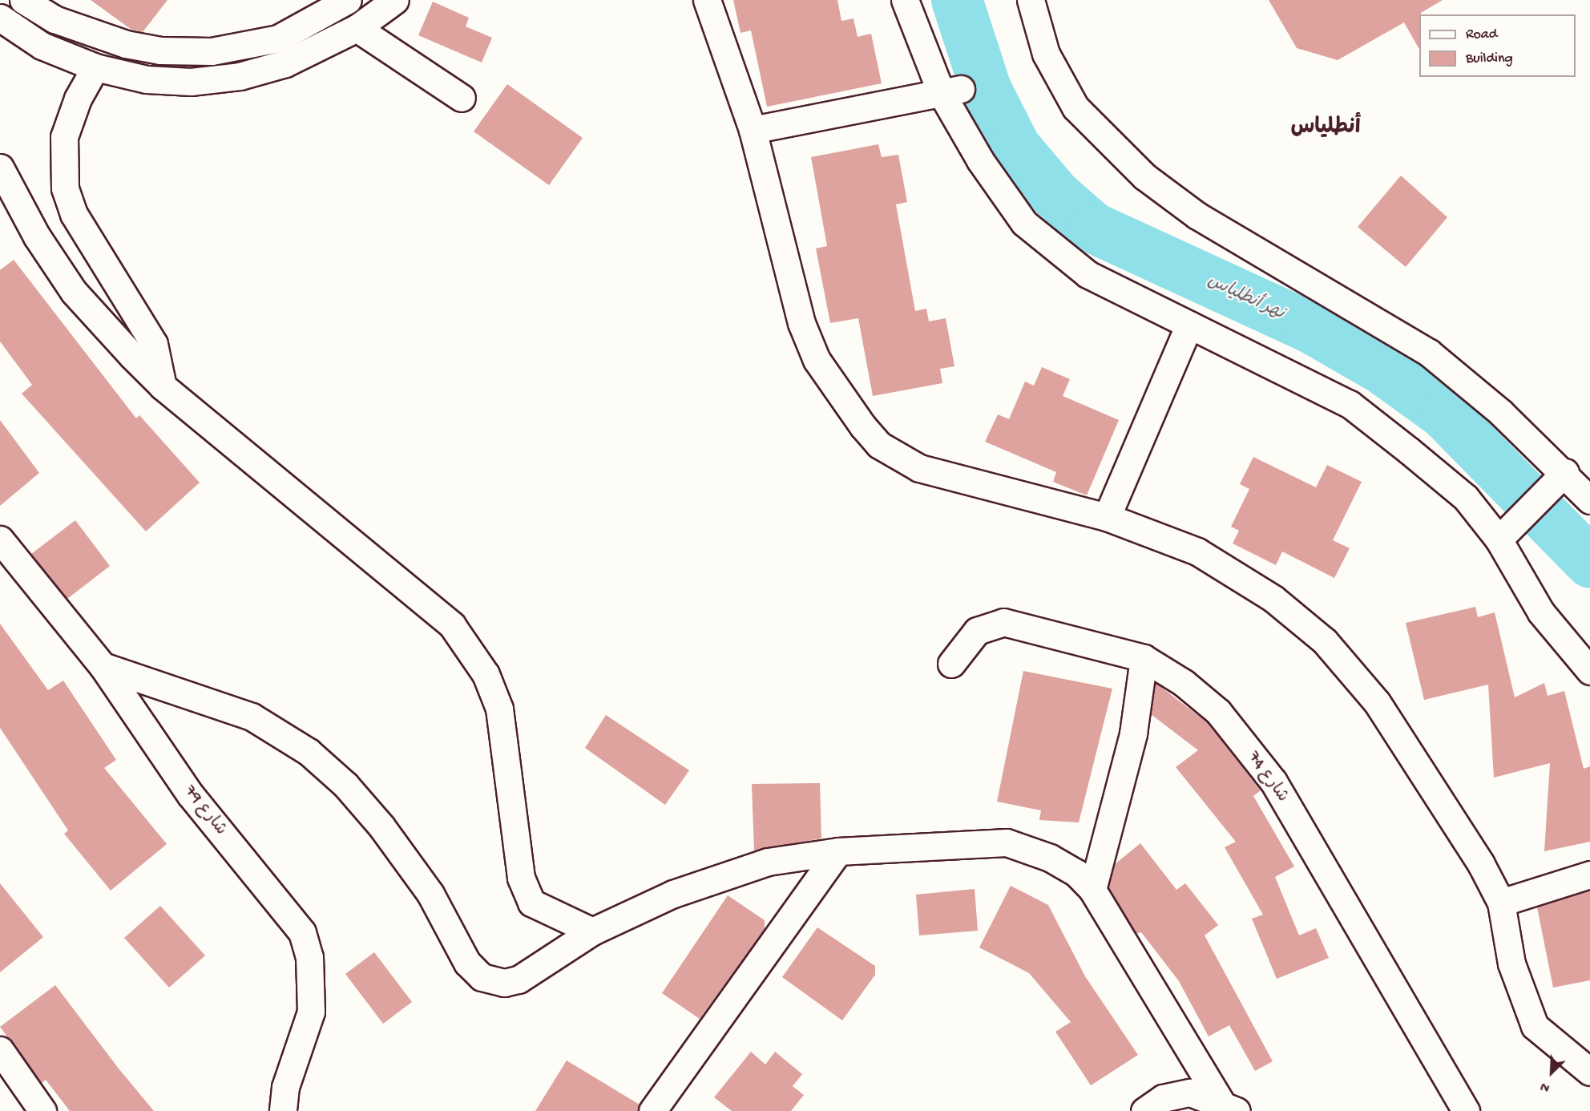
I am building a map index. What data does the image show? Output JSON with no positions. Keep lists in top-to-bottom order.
{
  "streets": {
    "main road": ["شارع 74", "شارع 79"]
  },
  "districts": ["أنطلياس"],
  "water": ["نهر أنطلياس"],
  "legend": ["Road", "Building"],
  "north": "bottom left"
}
